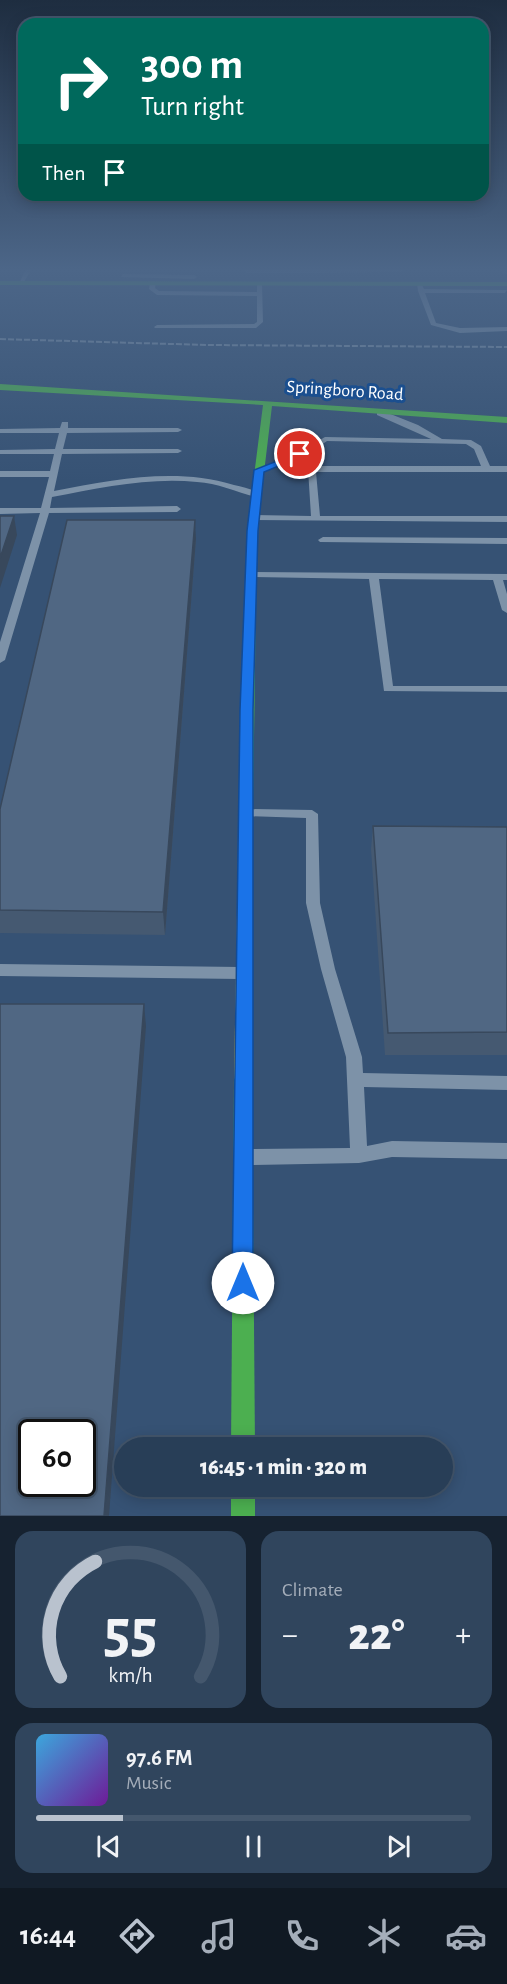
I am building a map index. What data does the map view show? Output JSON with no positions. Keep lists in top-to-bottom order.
{
  "streets": {
    "main road": ["Springboro Road"]
  },
  "page": {
    "turn": ["300 m", "Turn right"],
    "then": "Then",
    "limit": "60",
    "trip": "16:45 · 1 min · 320 m",
    "tile": "Climate",
    "heat": ["−", "22°", "+"],
    "song": ["97.6 FM", "Music"],
    "tabs": "16:44",
    "gauge": ["55", "km/h"]
  }
}
